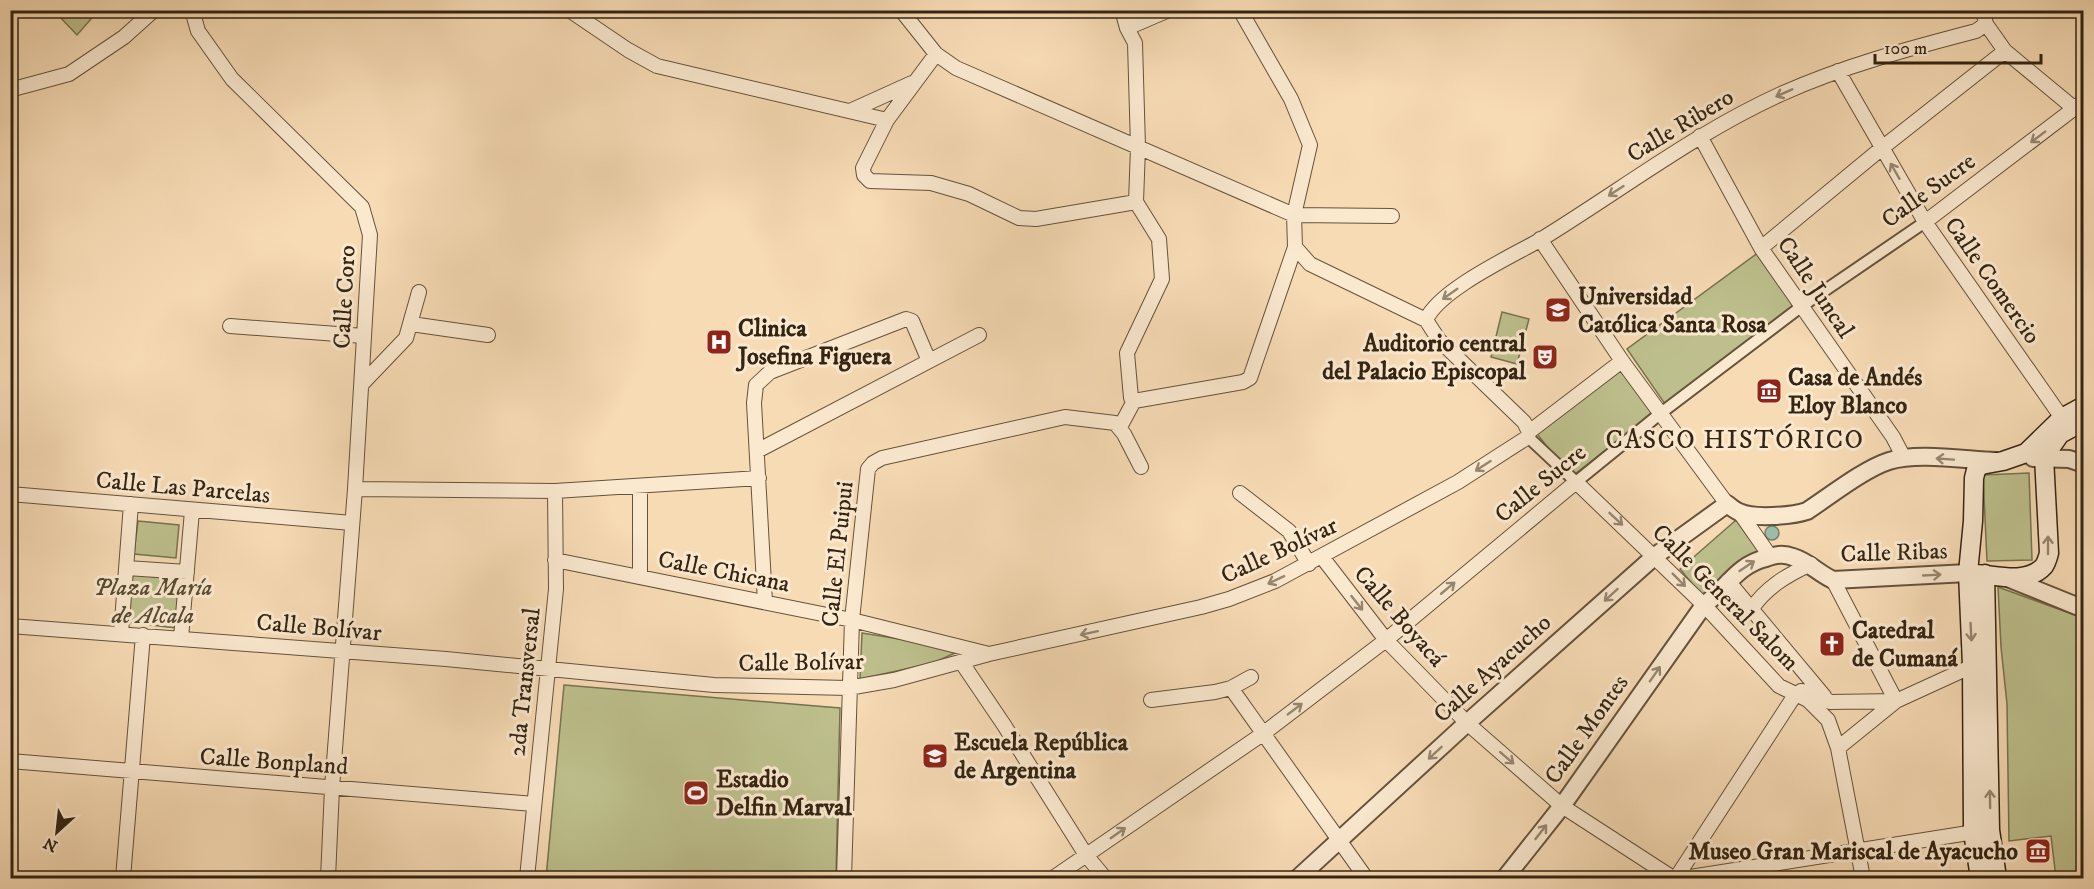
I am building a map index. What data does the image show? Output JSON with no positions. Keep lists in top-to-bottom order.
{
  "streets": {
    "street": [
      "Calle Ribero",
      "Calle Sucre",
      "Calle Comercio",
      "Calle Juncal",
      "Calle Coro",
      "Calle Las Parcelas",
      "Calle Bolívar",
      "Calle Ribas",
      "Calle El Puipui",
      "Calle Chicana",
      "Calle General Salom",
      "Calle Boyacá",
      "Calle Ayacucho",
      "2da Transversal",
      "Calle Montes",
      "Calle Bonpland"
    ]
  },
  "crossings": [
    ["Calle Ribero", "Calle Comercio"],
    ["Calle Ribero", "Calle Juncal"],
    ["Calle Ribero", "Calle General Salom"],
    ["Calle Sucre", "Calle Comercio"],
    ["Calle Sucre", "Calle Juncal"],
    ["Calle Sucre", "Calle General Salom"],
    ["Calle Sucre", "Calle Boyacá"],
    ["Calle Coro", "Calle Las Parcelas"],
    ["Calle Coro", "Calle Bolívar"],
    ["Calle Coro", "Calle Bonpland"],
    ["Calle Bolívar", "Calle El Puipui"],
    ["Calle Bolívar", "Calle Chicana"],
    ["Calle Bolívar", "Calle General Salom"],
    ["Calle Bolívar", "Calle Boyacá"],
    ["Calle Bolívar", "2da Transversal"],
    ["Calle El Puipui", "Calle Chicana"],
    ["Calle Chicana", "2da Transversal"],
    ["Calle General Salom", "Calle Ayacucho"],
    ["Calle General Salom", "Calle Montes"],
    ["Calle Boyacá", "Calle Ayacucho"],
    ["Calle Boyacá", "Calle Montes"],
    ["2da Transversal", "Calle Bonpland"]
  ],
  "one_way": ["Calle Ribero", "Calle Boyacá", "Calle Ayacucho"],
  "districts": ["CASCO HISTÓRICO"],
  "parks": ["Plaza María de Alcala"],
  "places": {
    "school or university": ["Universidad Católica Santa Rosa", "Escuela República de Argentina"],
    "hospital": ["Clinica Josefina Figuera"],
    "theatre": ["Auditorio central del Palacio Episcopal"],
    "museum": ["Casa de Andés Eloy Blanco", "Museo Gran Mariscal de Ayacucho"],
    "church": ["Catedral de Cumaná"],
    "sports": ["Estadio Delfin Marval"]
  },
  "scale_bar": "100 m",
  "north": "bottom left"
}
